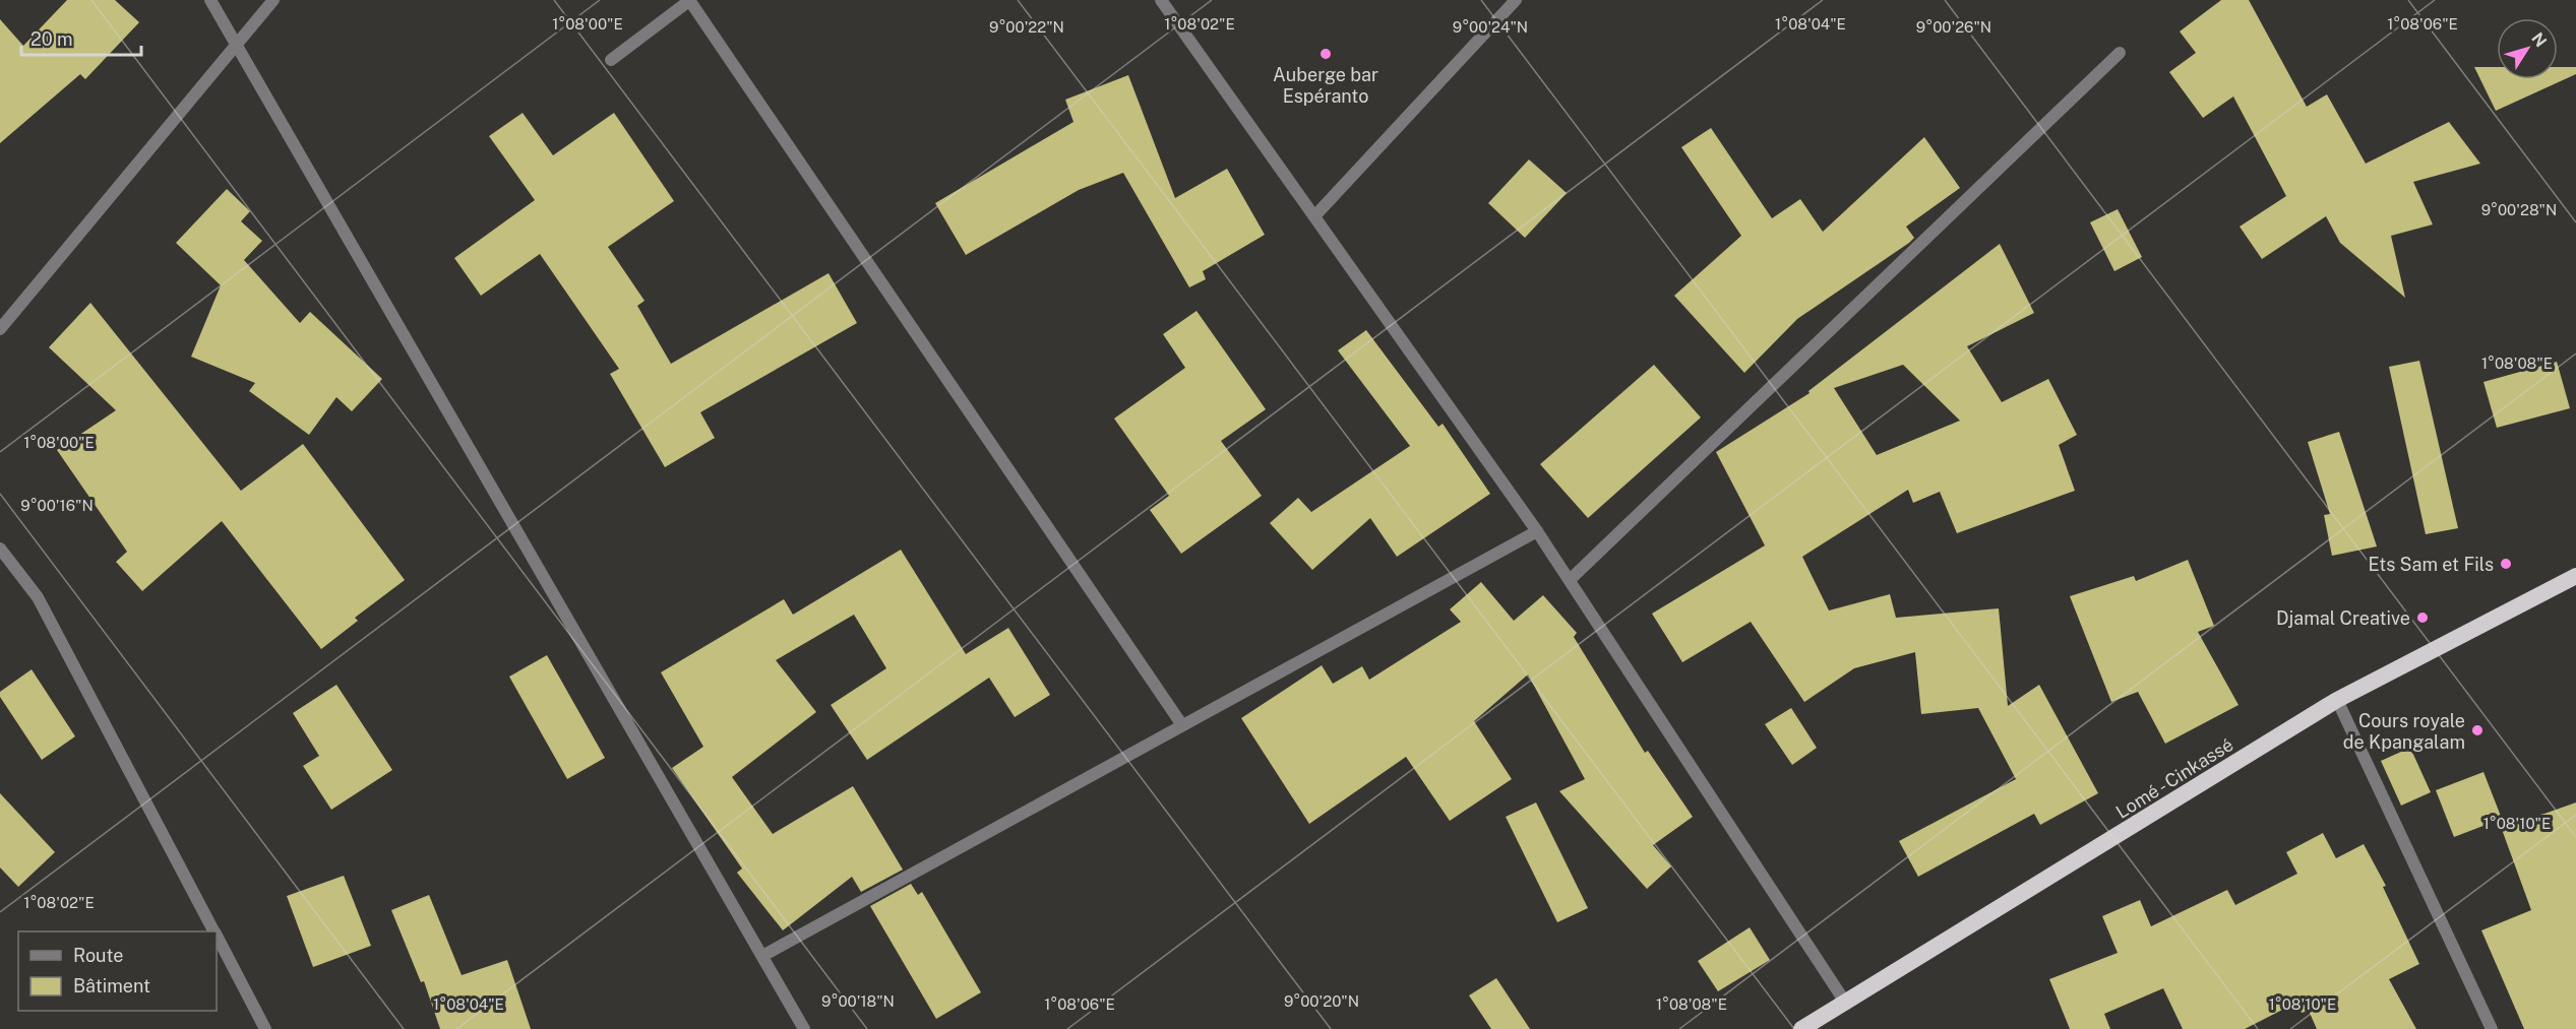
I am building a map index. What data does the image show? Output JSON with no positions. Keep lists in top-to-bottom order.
{
  "streets": {
    "highway": ["Lomé - Cinkassé"]
  },
  "places": [
    "Auberge bar Espéranto",
    "Ets Sam et Fils",
    "Djamal Creative",
    "Cours royale de Kpangalam"
  ],
  "legend": ["Route", "Bâtiment"],
  "scale_bar": "20 m",
  "north": "top right",
  "coordinates": [
    "1°08'00\"E",
    "1°08'02\"E",
    "1°08'04\"E",
    "1°08'06\"E",
    "9°00'22\"N",
    "9°00'24\"N",
    "9°00'26\"N",
    "9°00'28\"N",
    "1°08'08\"E",
    "9°00'16\"N",
    "1°08'10\"E",
    "9°00'18\"N",
    "9°00'20\"N"
  ]
}
